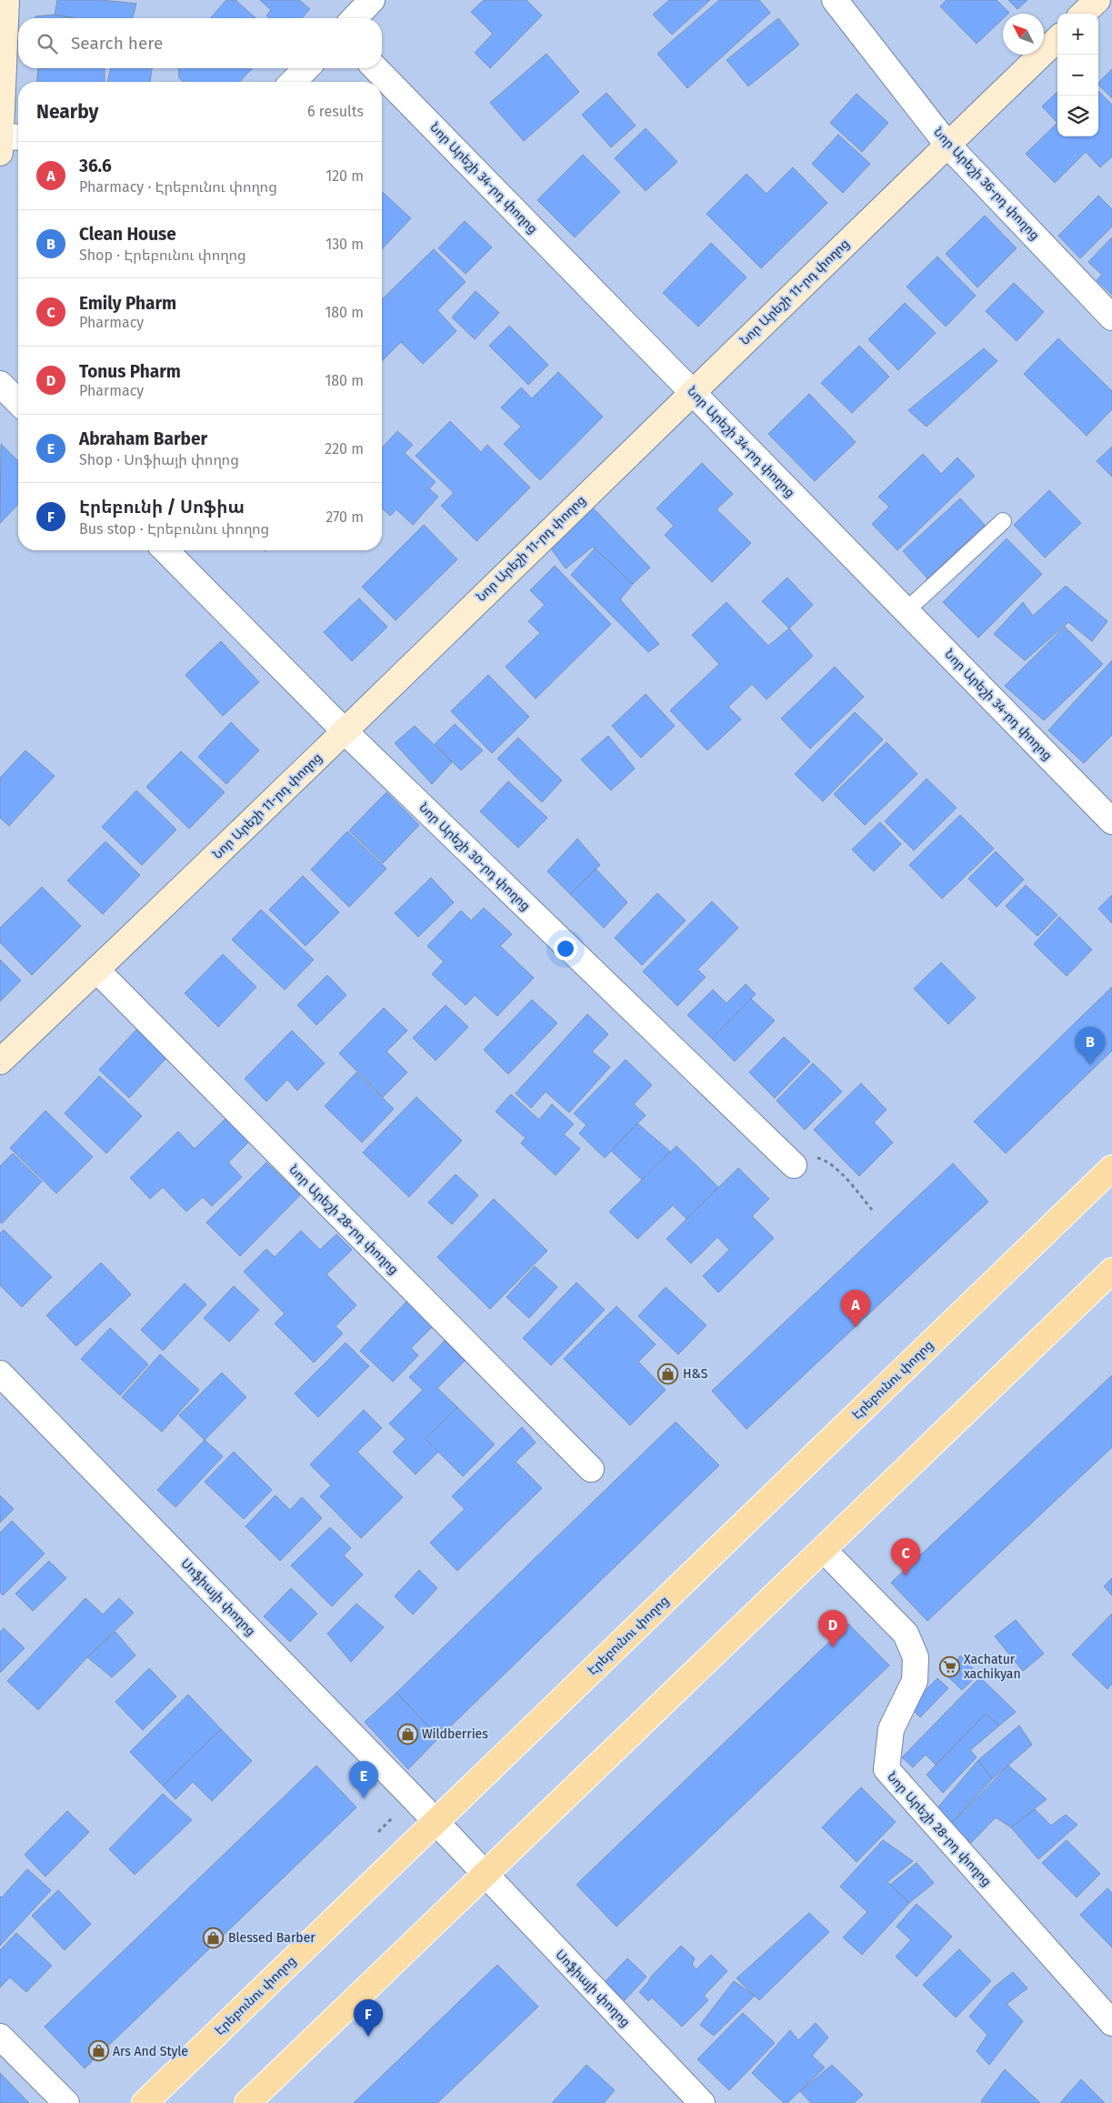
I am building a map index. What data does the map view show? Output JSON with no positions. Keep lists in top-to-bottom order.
{
  "streets": {
    "main road": ["Էրեբունու փողոց"],
    "street": [
      "Նոր Արեշի 34-րդ փողոց",
      "Նոր Արեշի 36-րդ փողոց",
      "Նոր Արեշի 11-րդ փողոց",
      "Նոր Արեշի 30-րդ փողոց",
      "Նոր Արեշի 28-րդ փողոց",
      "Սոֆիայի փողոց"
    ]
  },
  "crossings": [
    ["Նոր Արեշի 34-րդ փողոց", "Նոր Արեշի 11-րդ փողոց"],
    ["Նոր Արեշի 36-րդ փողոց", "Նոր Արեշի 11-րդ փողոց"],
    ["Նոր Արեշի 11-րդ փողոց", "Նոր Արեշի 30-րդ փողոց"],
    ["Նոր Արեշի 11-րդ փողոց", "Նոր Արեշի 28-րդ փողոց"],
    ["Էրեբունու փողոց", "Սոֆիայի փողոց"]
  ],
  "places": {
    "shop": [
      "H&S",
      "Wildberries",
      "Blessed Barber",
      "Ars And Style"
    ],
    "supermarket": ["Xachatur xachikyan"]
  },
  "north": "top left",
  "page": {
    "map_buttons": ["+", "−"],
    "search": "Search here",
    "heading": ["Nearby", "6 results"],
    "list": [
      {
        "mark": "A",
        "name": "36.6",
        "note": "Pharmacy · Էրեբունու փողոց",
        "value": "120 m"
      },
      {
        "mark": "B",
        "name": "Clean House",
        "note": "Shop · Էրեբունու փողոց",
        "value": "130 m"
      },
      {
        "mark": "C",
        "name": "Emily Pharm",
        "note": "Pharmacy",
        "value": "180 m"
      },
      {
        "mark": "D",
        "name": "Tonus Pharm",
        "note": "Pharmacy",
        "value": "180 m"
      },
      {
        "mark": "E",
        "name": "Abraham Barber",
        "note": "Shop · Սոֆիայի փողոց",
        "value": "220 m"
      },
      {
        "mark": "F",
        "name": "Էրեբունի / Սոֆիա",
        "note": "Bus stop · Էրեբունու փողոց",
        "value": "270 m"
      }
    ],
    "pins": [
      "B",
      "A",
      "C",
      "D",
      "E",
      "F"
    ]
  }
}
